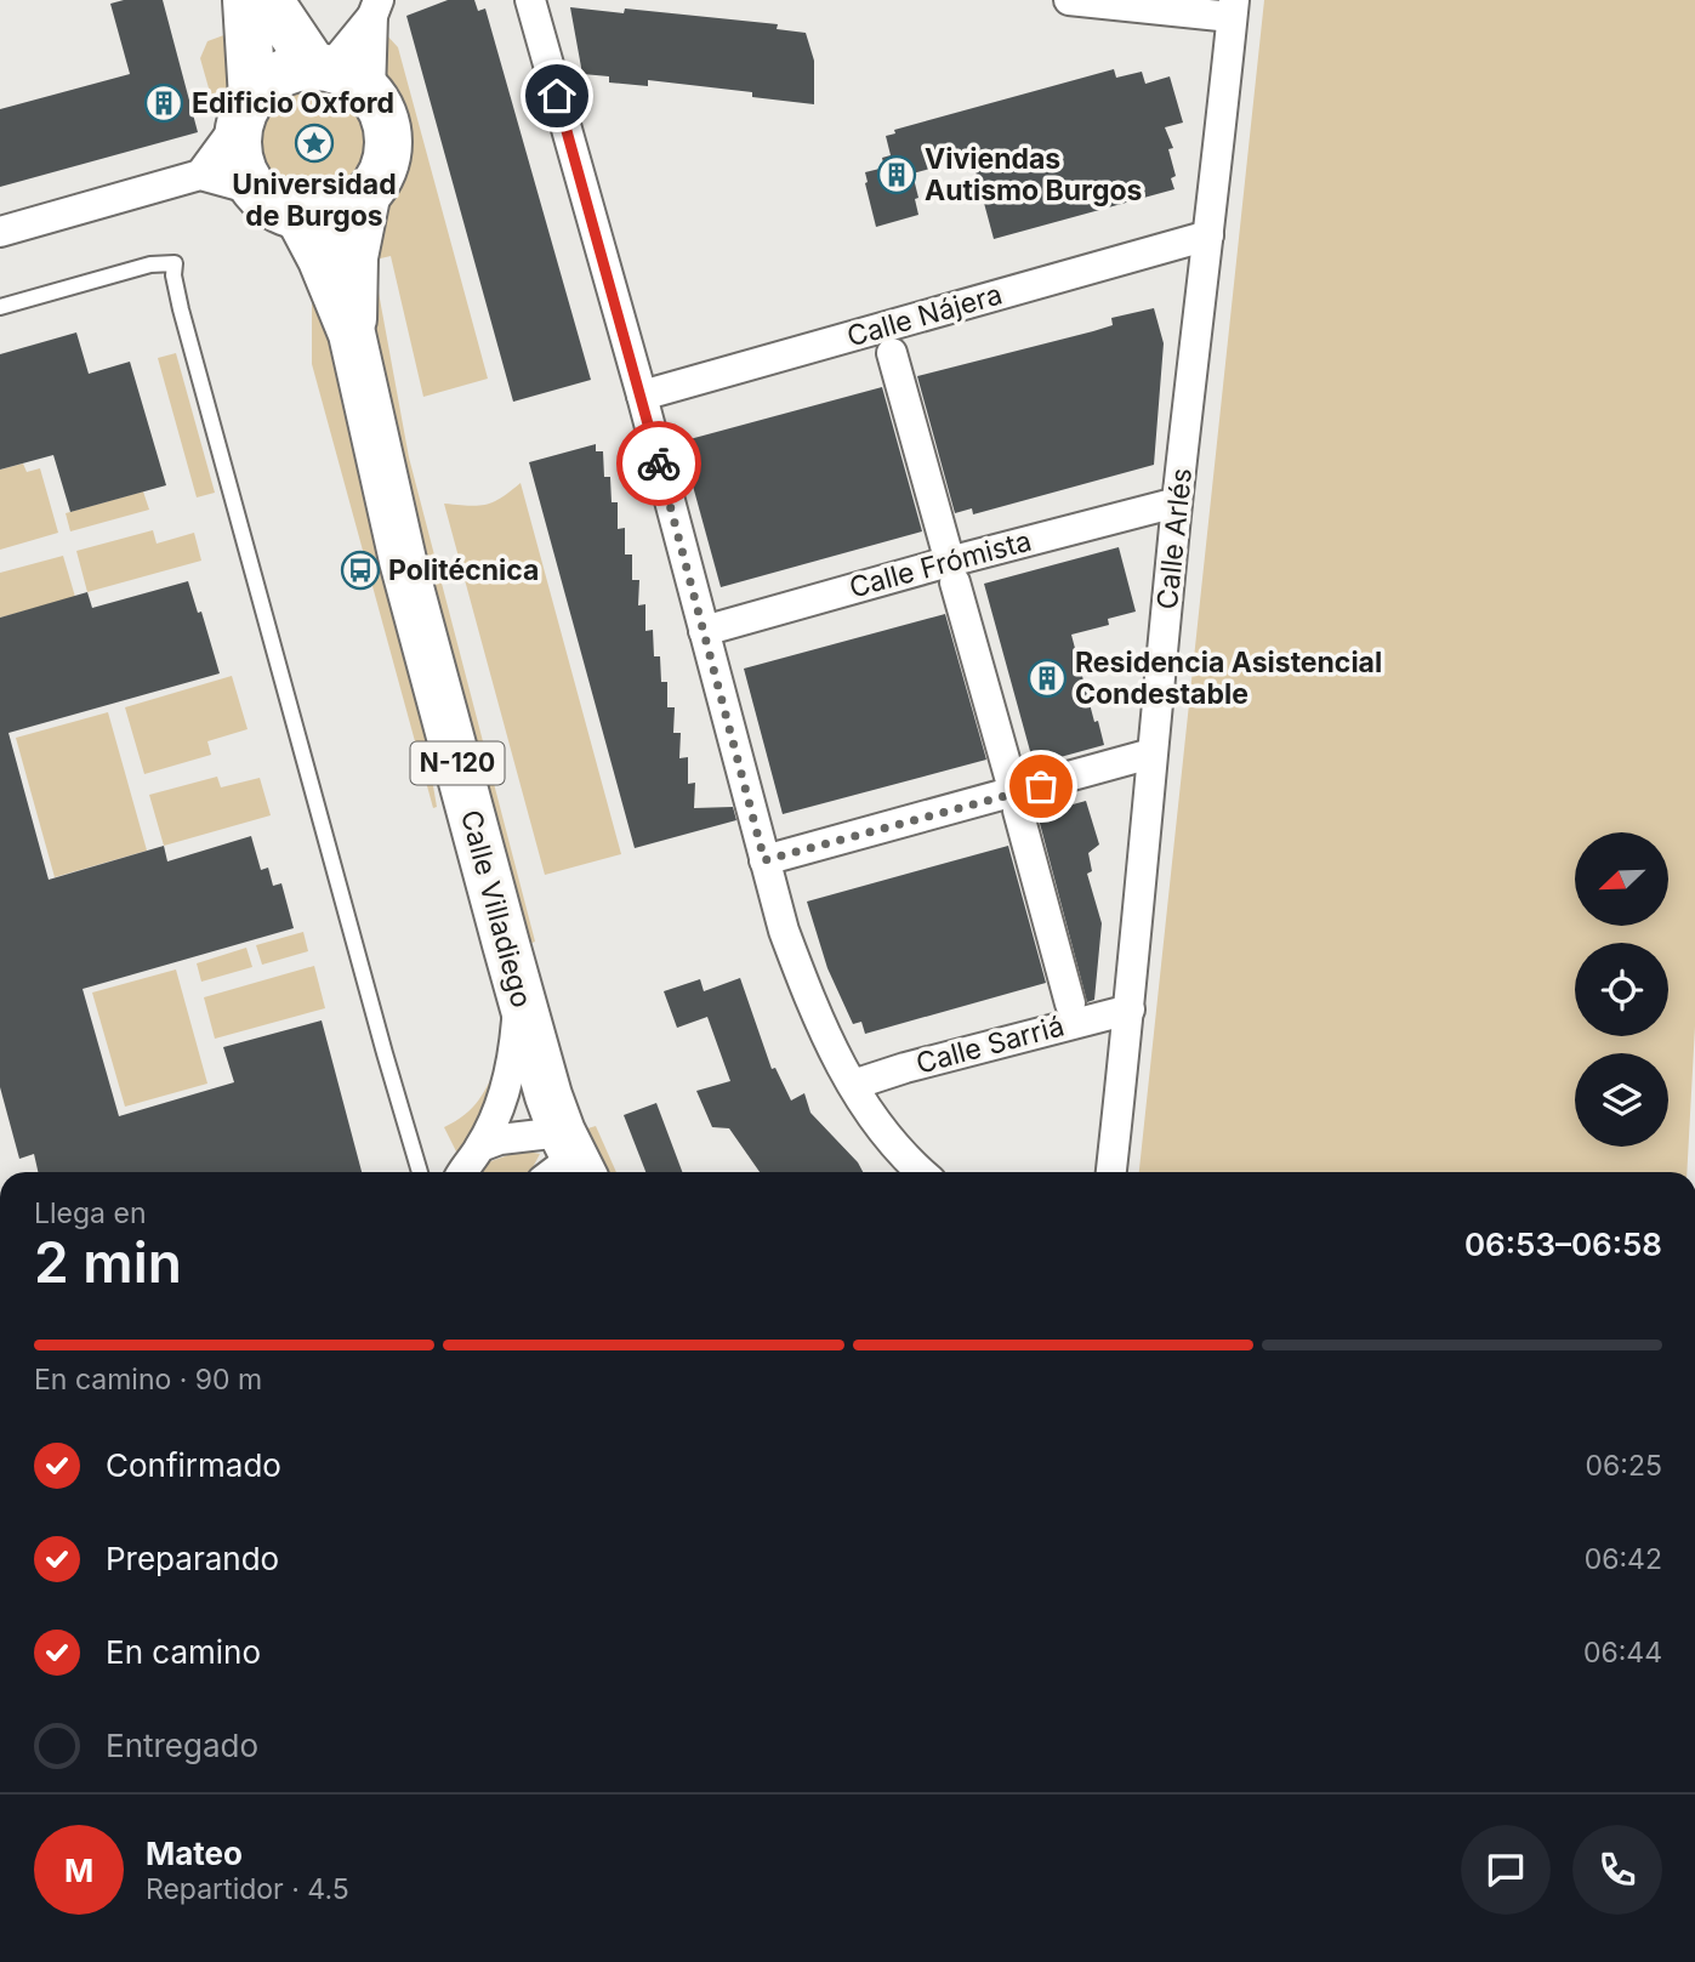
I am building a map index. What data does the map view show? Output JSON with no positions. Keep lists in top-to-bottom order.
{
  "streets": {
    "highway": ["N-120", "Calle Villadiego"],
    "street": [
      "Calle Nájera",
      "Calle Arlés",
      "Calle Frómista",
      "Calle Sarriá"
    ]
  },
  "crossings": [
    ["Calle Nájera", "Calle Arlés"],
    ["Calle Arlés", "Calle Frómista"],
    ["Calle Arlés", "Calle Sarriá"]
  ],
  "places": {
    "building": ["Edificio Oxford", "Viviendas Autismo Burgos", "Residencia Asistencial Condestable"],
    "place": ["Universidad de Burgos"],
    "bus stop": ["Politécnica"]
  },
  "north": "bottom left",
  "page": {
    "heading": ["2 min", "Llega en", "06:53–06:58"],
    "panel": ["Mateo", "Repartidor · 4.5"],
    "bar": "En camino · 90 m",
    "list": [
      ["Confirmado", "06:25"],
      ["Preparando", "06:42"],
      ["En camino", "06:44"],
      "Entregado"
    ],
    "round": "M"
  }
}
